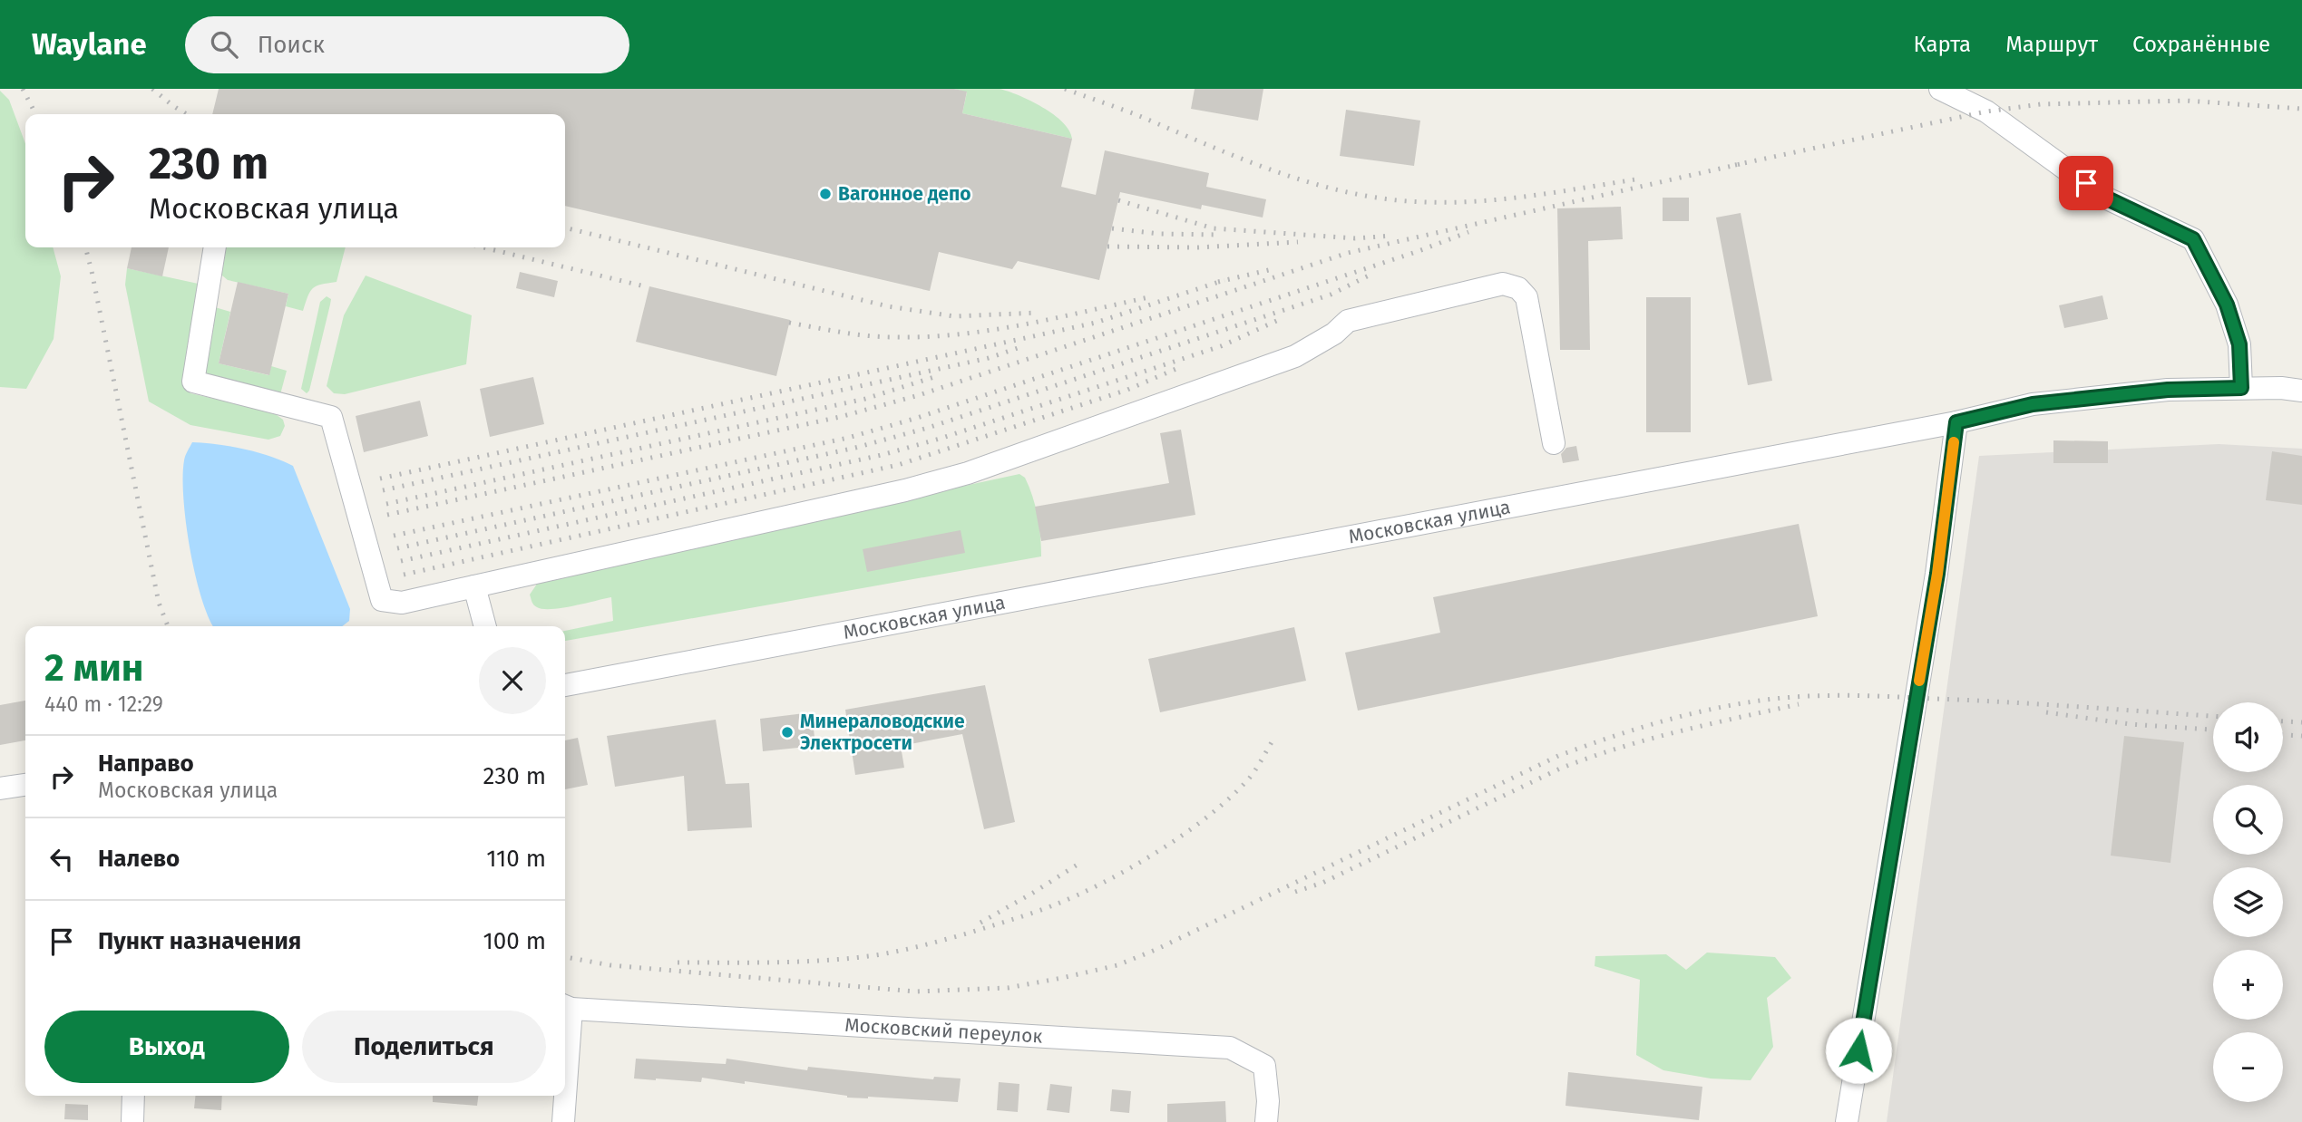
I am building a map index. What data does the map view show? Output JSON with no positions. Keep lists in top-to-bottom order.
{
  "streets": {
    "street": ["Московская улица", "Московский переулок"]
  },
  "places": ["Вагонное депо", "Минераловодские Электросети"],
  "page": {
    "header": "Waylane",
    "search": "Поиск",
    "nav": ["Карта", "Маршрут", "Сохранённые"],
    "turn": ["230 m", "Московская улица"],
    "heading": ["2 мин", "440 m · 12:29"],
    "map_buttons": ["+", "−"],
    "list": [
      {
        "name": "Направо",
        "note": "Московская улица",
        "value": "230 m"
      },
      {
        "name": "Налево",
        "value": "110 m"
      },
      {
        "name": "Пункт назначения",
        "value": "100 m"
      }
    ],
    "buttons": ["Выход", "Поделиться"]
  }
}
